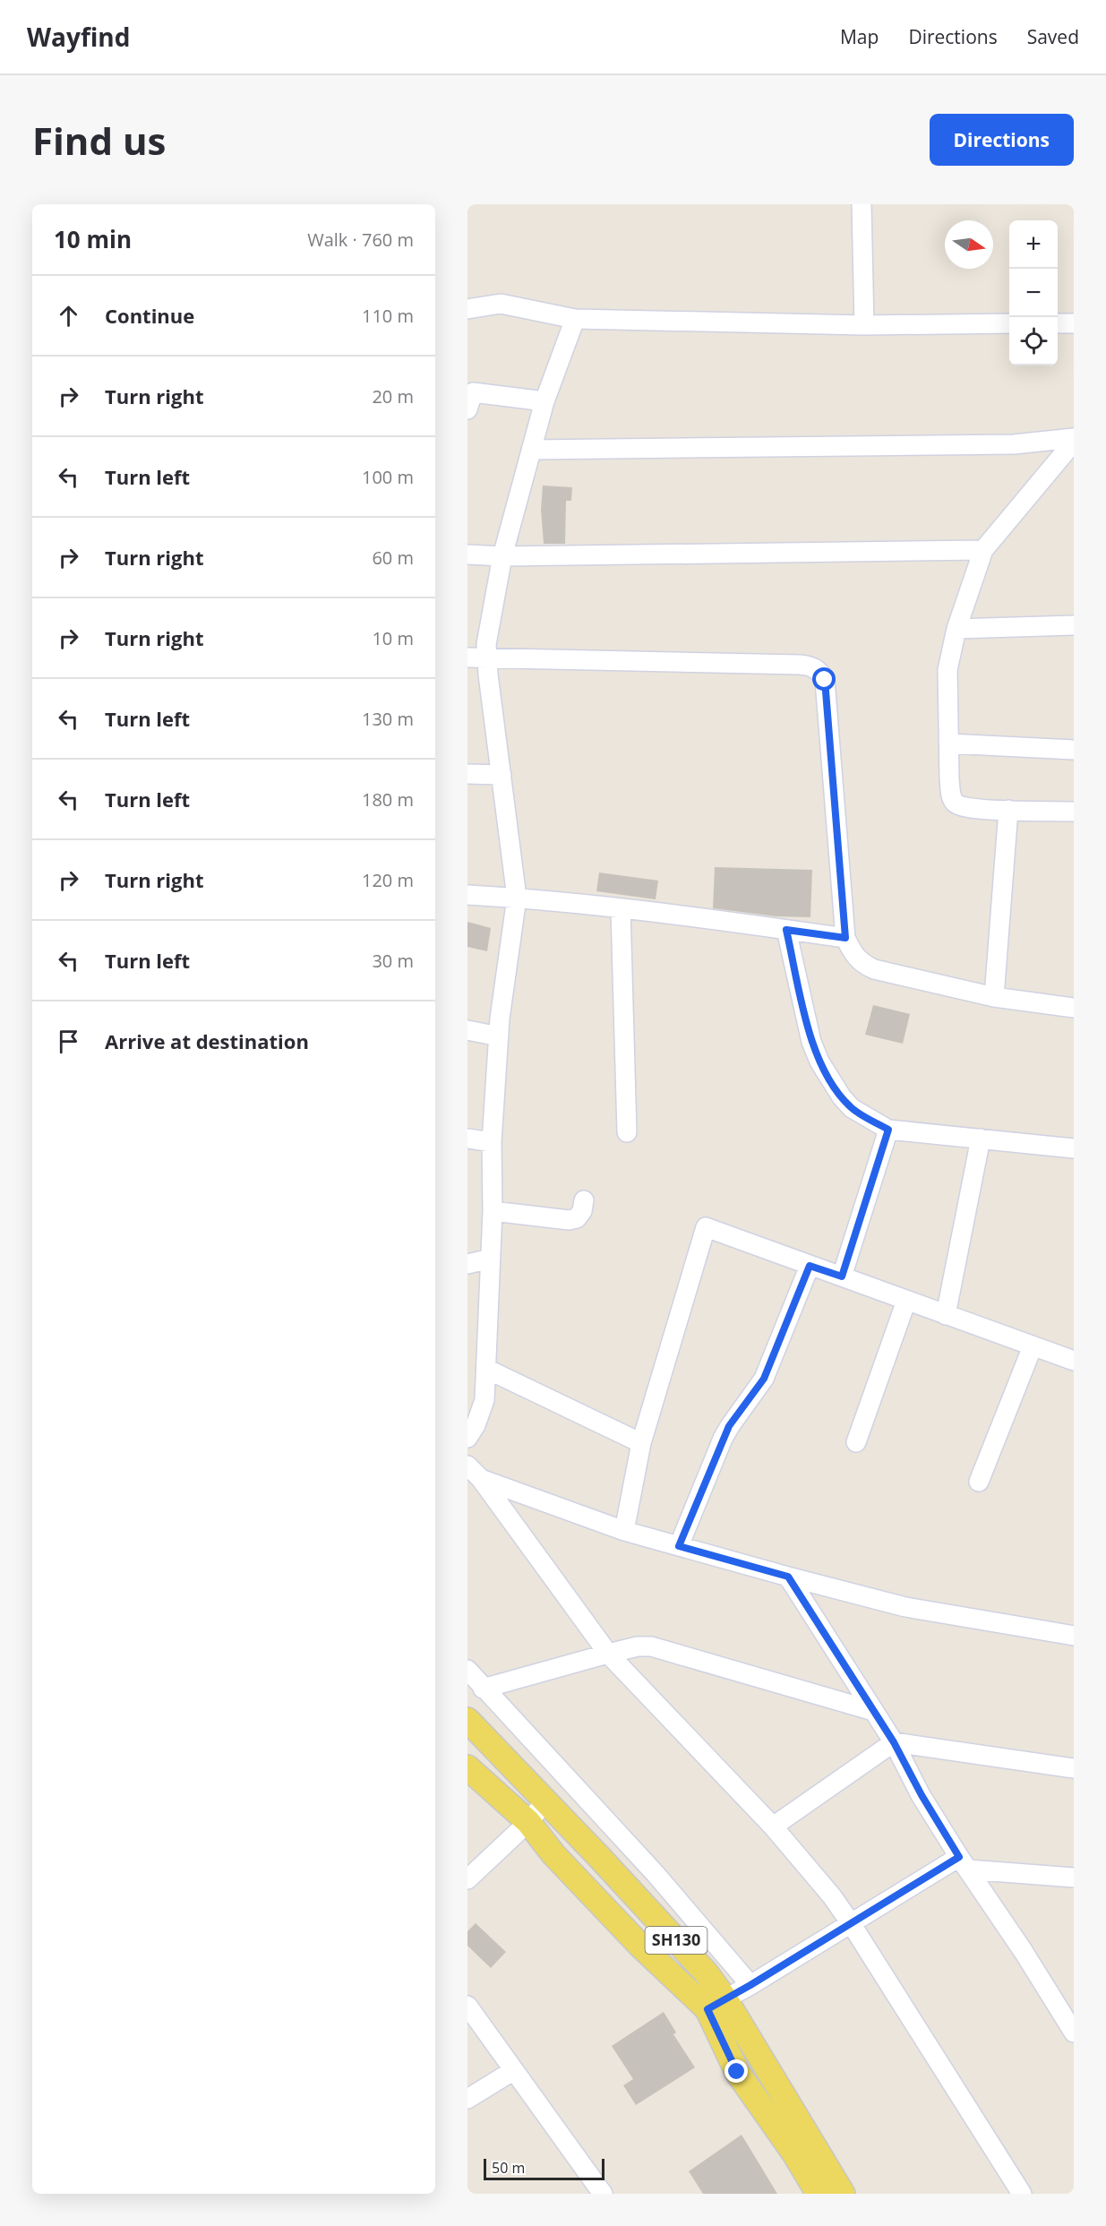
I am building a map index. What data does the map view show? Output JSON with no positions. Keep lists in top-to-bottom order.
{
  "streets": {
    "main road": ["SH130"]
  },
  "scale_bar": "50 m",
  "north": "right",
  "page": {
    "header": "Wayfind",
    "nav": ["Map", "Directions", "Saved"],
    "buttons": "Directions",
    "title": "Find us",
    "heading": ["10 min", "Walk · 760 m"],
    "map_buttons": ["+", "−"],
    "list": [
      ["Continue", "110 m"],
      ["Turn right", "20 m"],
      ["Turn left", "100 m"],
      ["Turn right", "60 m"],
      ["Turn right", "10 m"],
      ["Turn left", "130 m"],
      ["Turn left", "180 m"],
      ["Turn right", "120 m"],
      ["Turn left", "30 m"],
      "Arrive at destination"
    ],
    "scale": "50 m"
  }
}
